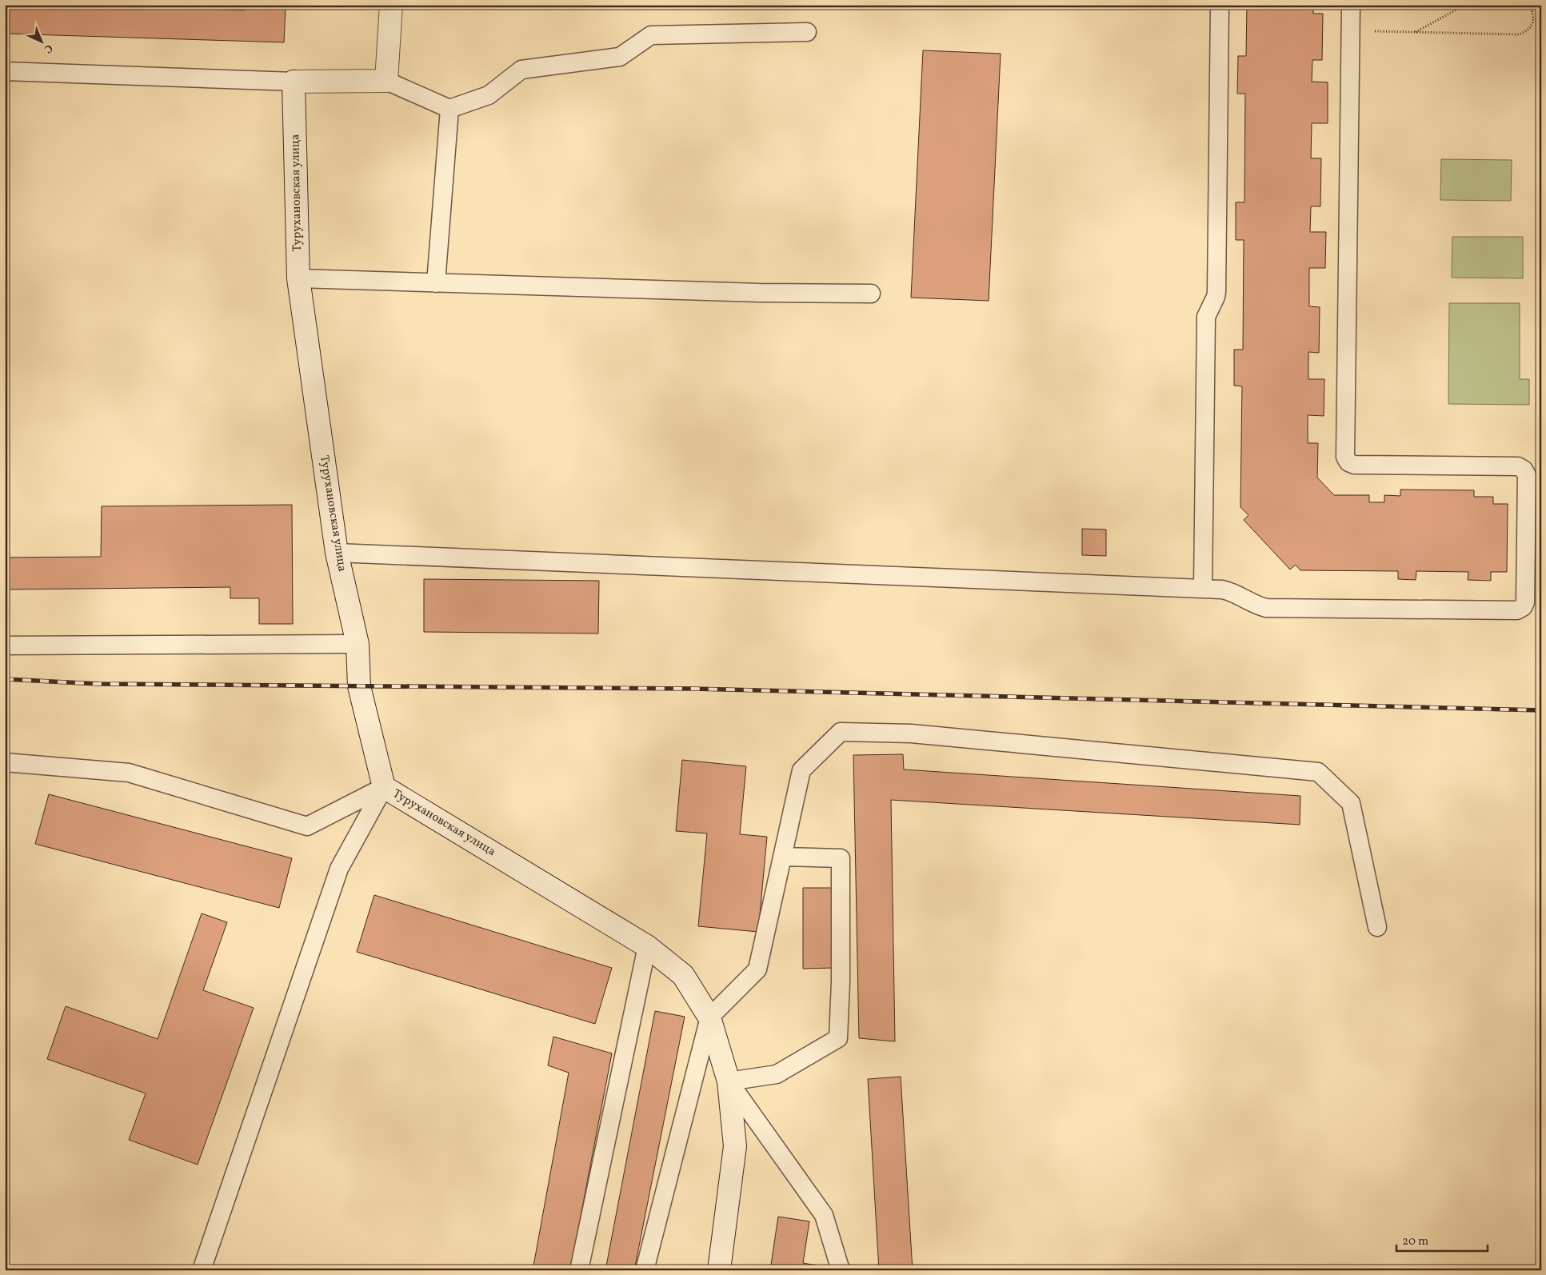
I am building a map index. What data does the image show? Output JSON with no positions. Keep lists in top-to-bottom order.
{
  "streets": {
    "street": ["Турухановская улица"]
  },
  "scale_bar": "20 m",
  "north": "bottom right"
}
